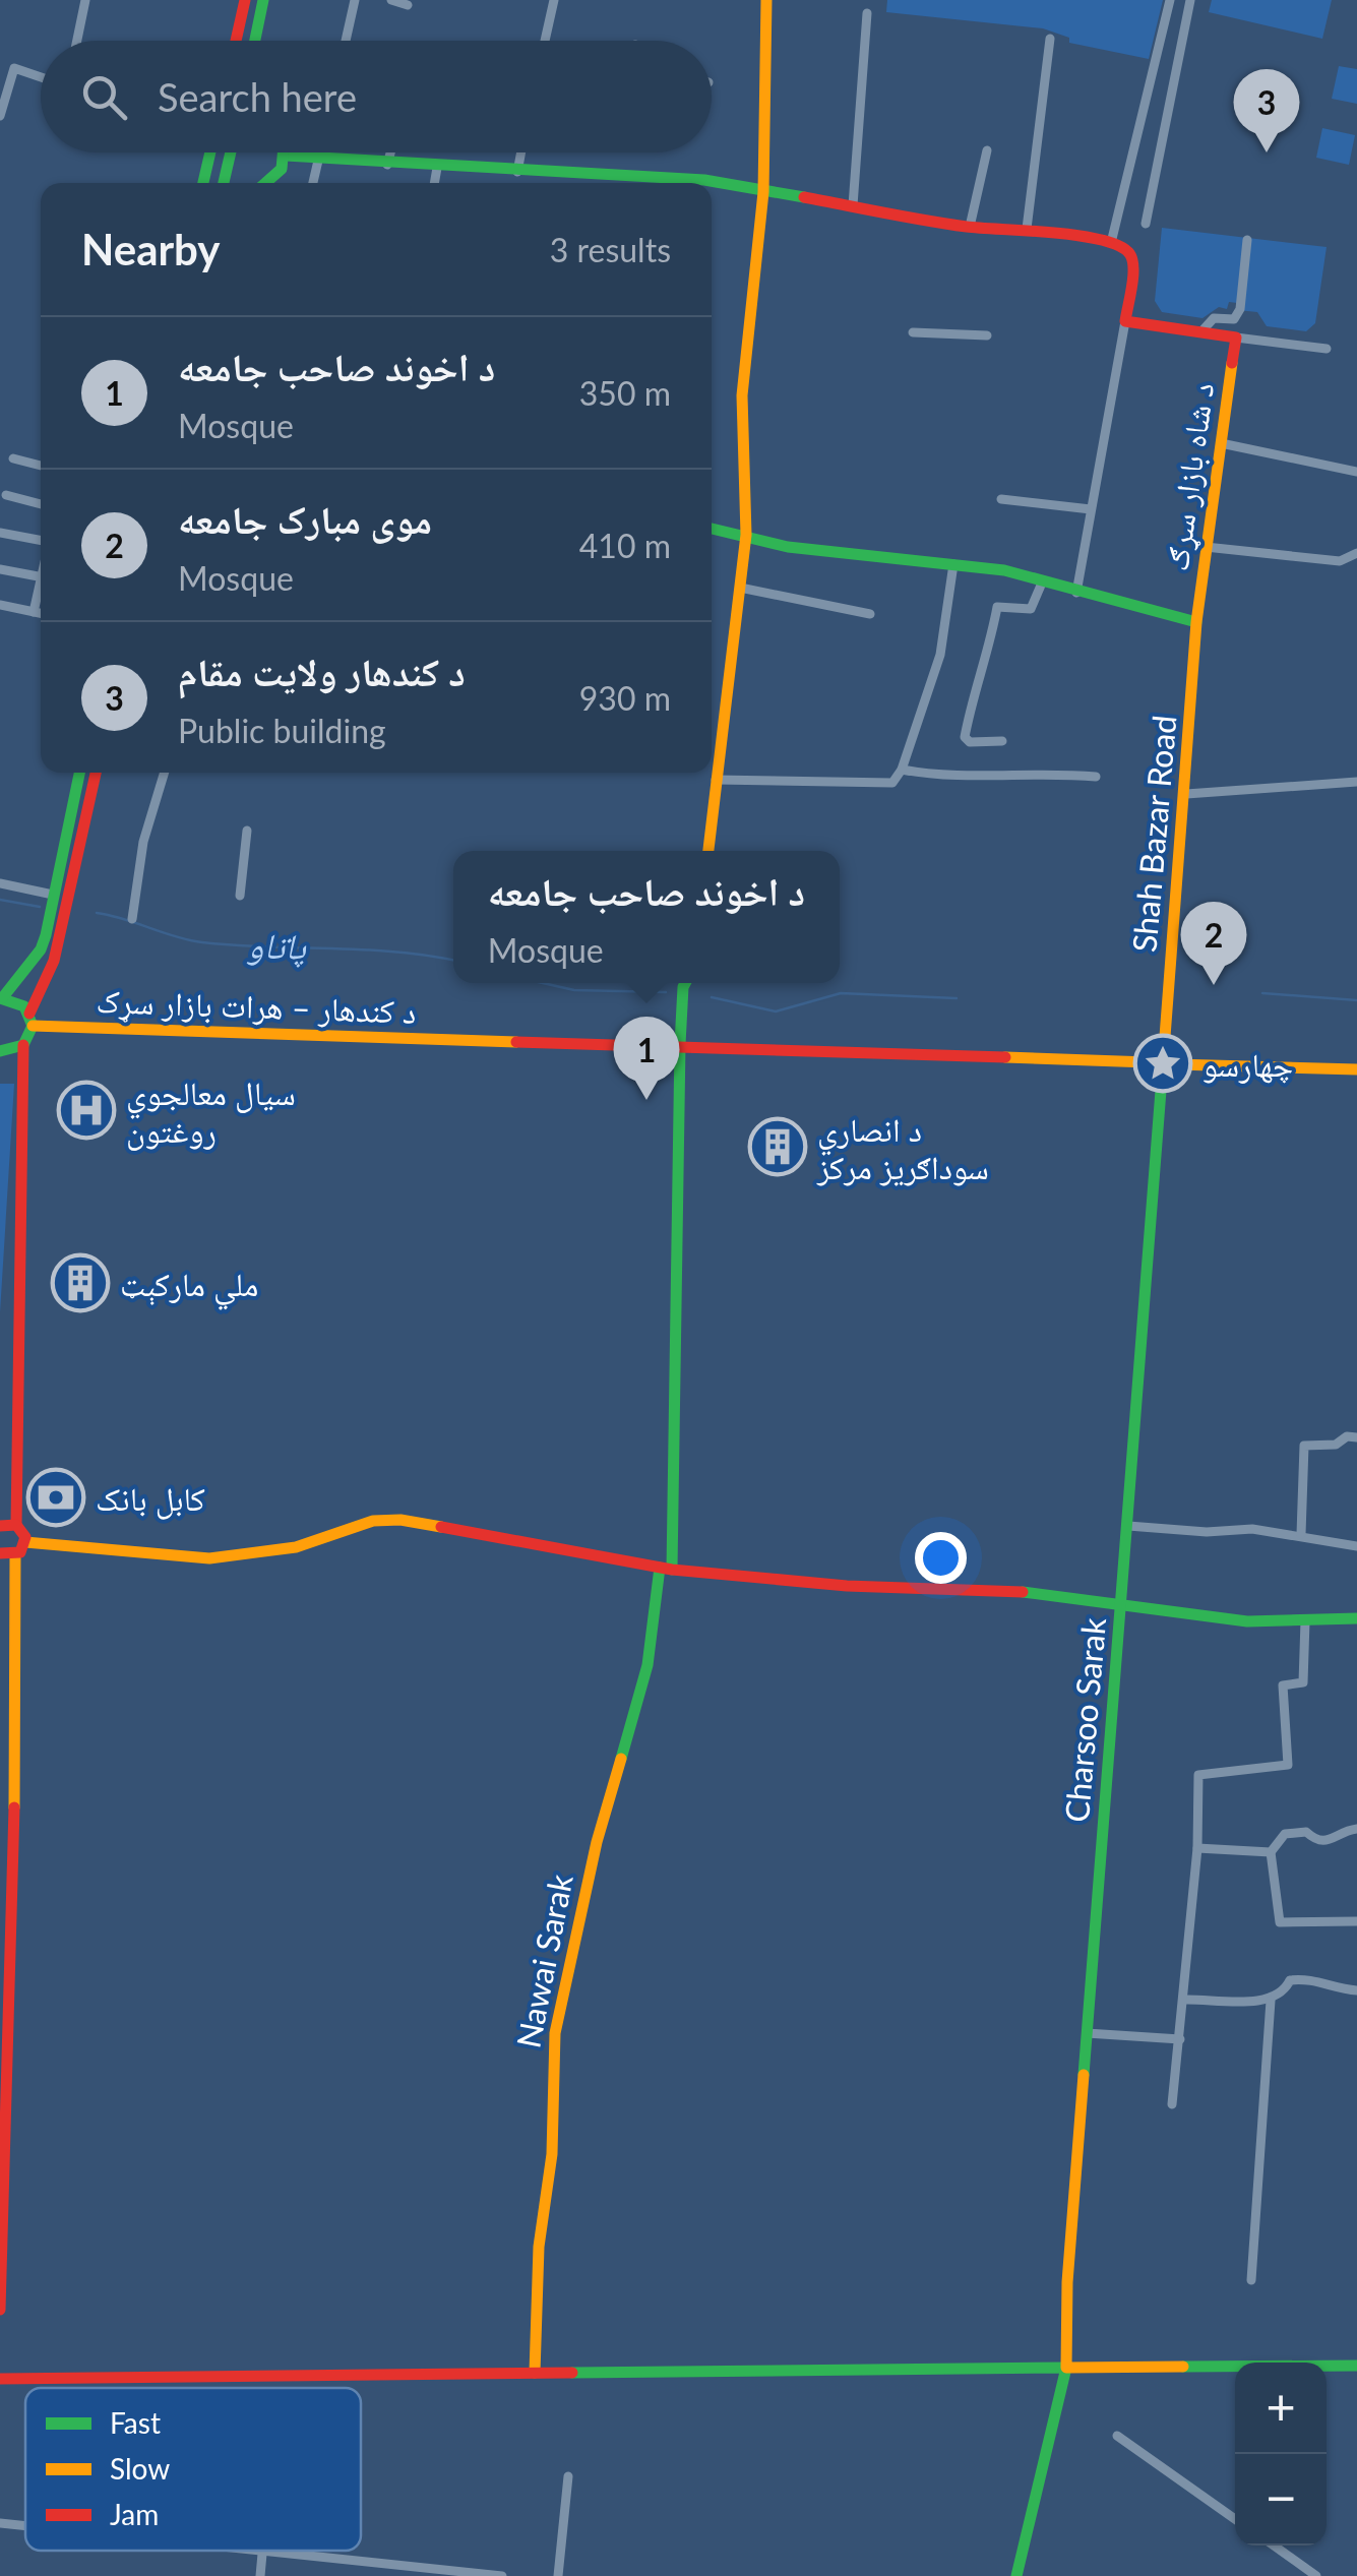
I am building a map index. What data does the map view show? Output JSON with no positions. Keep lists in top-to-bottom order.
{
  "streets": {
    "main road": [
      "د شاه بازار سړګ",
      "Shah Bazar Road",
      "د کندهار – هرات بازار سړک",
      "Charsoo Sarak",
      "Nawai Sarak"
    ]
  },
  "crossings": [
    ["د شاه بازار سړګ", "Shah Bazar Road"],
    ["Shah Bazar Road", "د کندهار – هرات بازار سړک"],
    ["Shah Bazar Road", "Charsoo Sarak"],
    ["د کندهار – هرات بازار سړک", "Charsoo Sarak"],
    ["د کندهار – هرات بازار سړک", "Nawai Sarak"]
  ],
  "water": ["پاتاو"],
  "places": {
    "place": ["چهارسو"],
    "hospital": ["سيال معالجوي روغتون"],
    "building": ["د انصاري سوداګریز مرکز", "ملي مارکېټ"],
    "bank": ["کابل بانک"]
  },
  "legend": ["Fast", "Slow", "Jam"],
  "page": {
    "search": "Search here",
    "pins": ["3", "2", "1"],
    "heading": ["Nearby", "3 results"],
    "list": [
      {
        "mark": "1",
        "name": "د اخوند صاحب جامعه",
        "note": "Mosque",
        "value": "350 m"
      },
      {
        "mark": "2",
        "name": "موی مبارک جامعه",
        "note": "Mosque",
        "value": "410 m"
      },
      {
        "mark": "3",
        "name": "د کندهار ولايت مقام",
        "note": "Public building",
        "value": "930 m"
      }
    ],
    "popup": ["د اخوند صاحب جامعه", "Mosque"],
    "map_buttons": ["+", "−"]
  }
}
